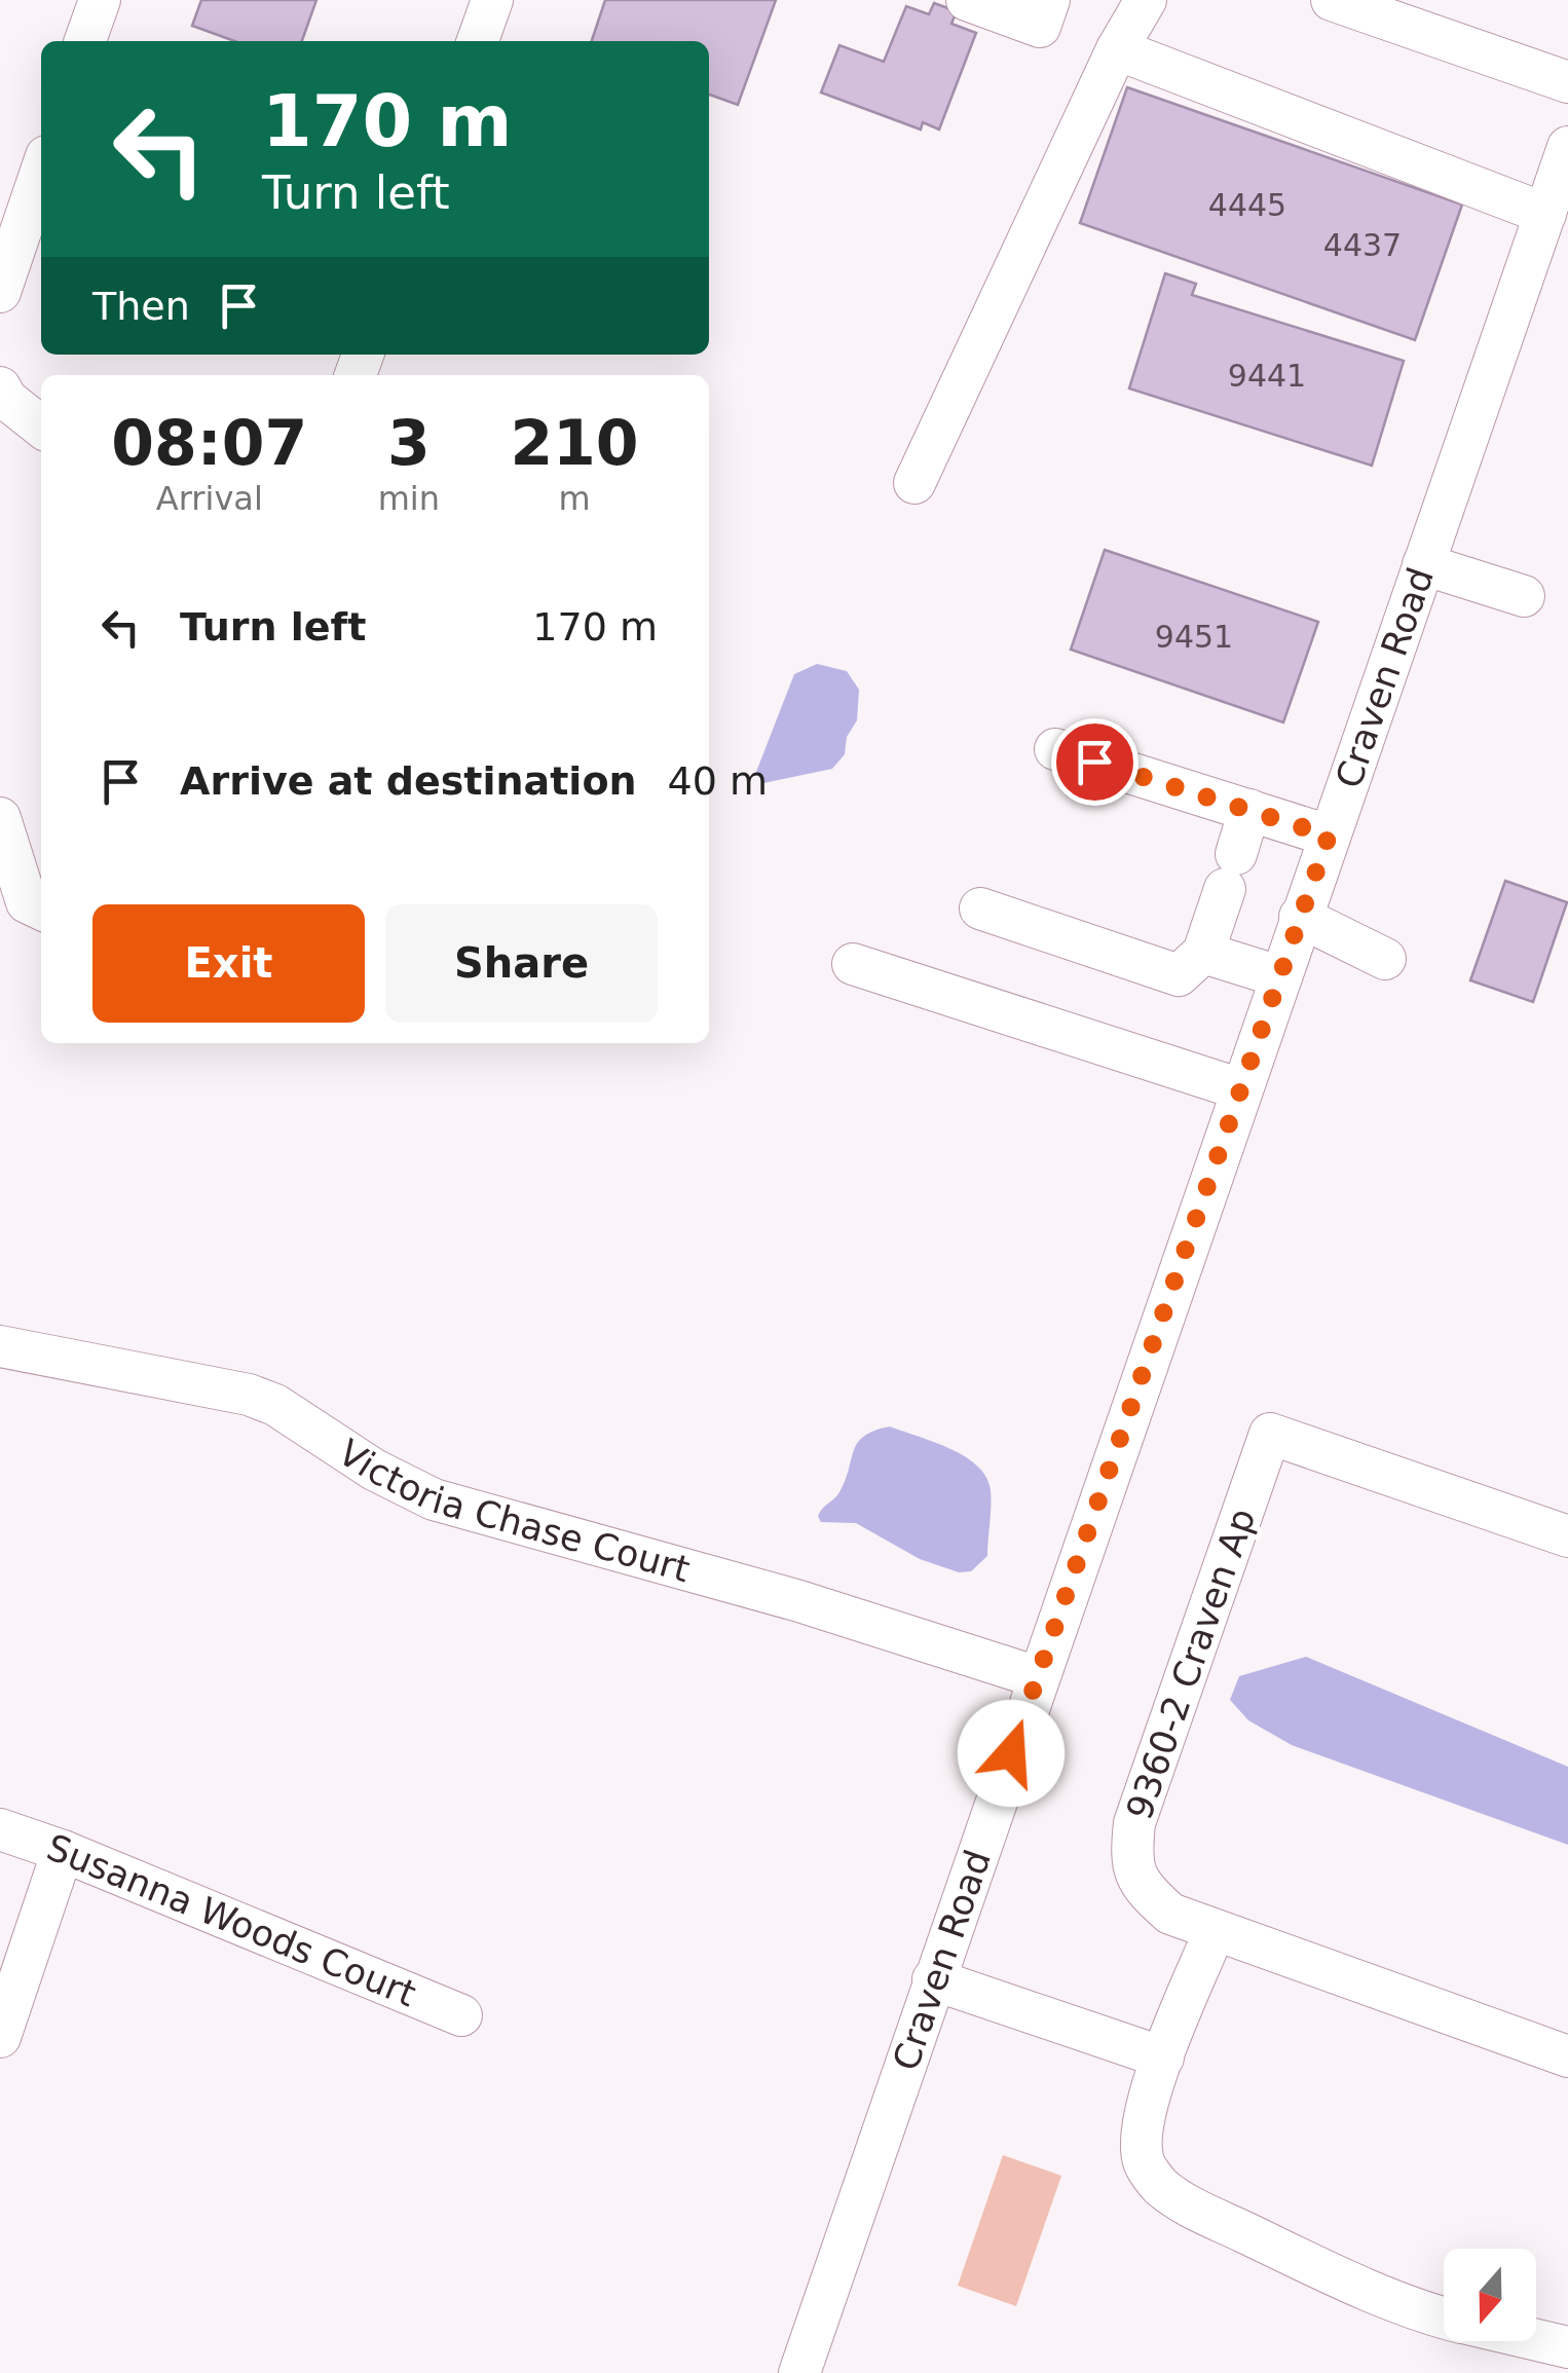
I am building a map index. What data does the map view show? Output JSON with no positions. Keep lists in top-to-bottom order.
{
  "streets": {
    "street": [
      "Craven Road",
      "Victoria Chase Court",
      "9360-2 Craven Ap",
      "Susanna Woods Court"
    ]
  },
  "crossings": [
    ["Craven Road", "Victoria Chase Court"]
  ],
  "house_numbers": [
    "4445",
    "4437",
    "9441",
    "9451"
  ],
  "north": "bottom",
  "page": {
    "turn": ["170 m", "Turn left"],
    "then": "Then",
    "eta": [
      "08:07",
      "Arrival",
      "3",
      "min",
      "210",
      "m"
    ],
    "list": [
      {
        "name": "Turn left",
        "value": "170 m"
      },
      {
        "name": "Arrive at destination",
        "value": "40 m"
      }
    ],
    "buttons": ["Exit", "Share"]
  }
}
